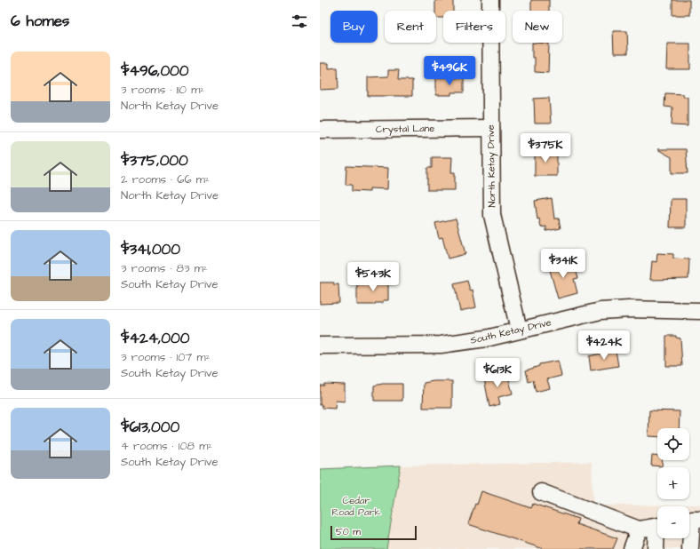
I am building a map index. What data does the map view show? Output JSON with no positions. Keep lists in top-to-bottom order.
{
  "streets": {
    "street": ["Crystal Lane", "North Ketay Drive", "South Ketay Drive"]
  },
  "crossings": [
    ["Crystal Lane", "North Ketay Drive"],
    ["North Ketay Drive", "South Ketay Drive"]
  ],
  "parks": ["Cedar Road Park"],
  "scale_bar": "50 m",
  "page": {
    "heading": "6 homes",
    "chip": [
      "Buy",
      "Rent",
      "Filters",
      "New"
    ],
    "list": [
      {
        "name": "$496,000",
        "note": "3 rooms · 110 m² · North Ketay Drive"
      },
      {
        "name": "$375,000",
        "note": "2 rooms · 66 m² · North Ketay Drive"
      },
      {
        "name": "$341,000",
        "note": "3 rooms · 83 m² · South Ketay Drive"
      },
      {
        "name": "$424,000",
        "note": "3 rooms · 107 m² · South Ketay Drive"
      },
      {
        "name": "$613,000",
        "note": "4 rooms · 108 m² · South Ketay Drive"
      }
    ],
    "price": [
      "$496K",
      "$375K",
      "$341K",
      "$543K",
      "$424K",
      "$613K"
    ],
    "map_buttons": ["+", "−"],
    "scale": "50 m"
  }
}
